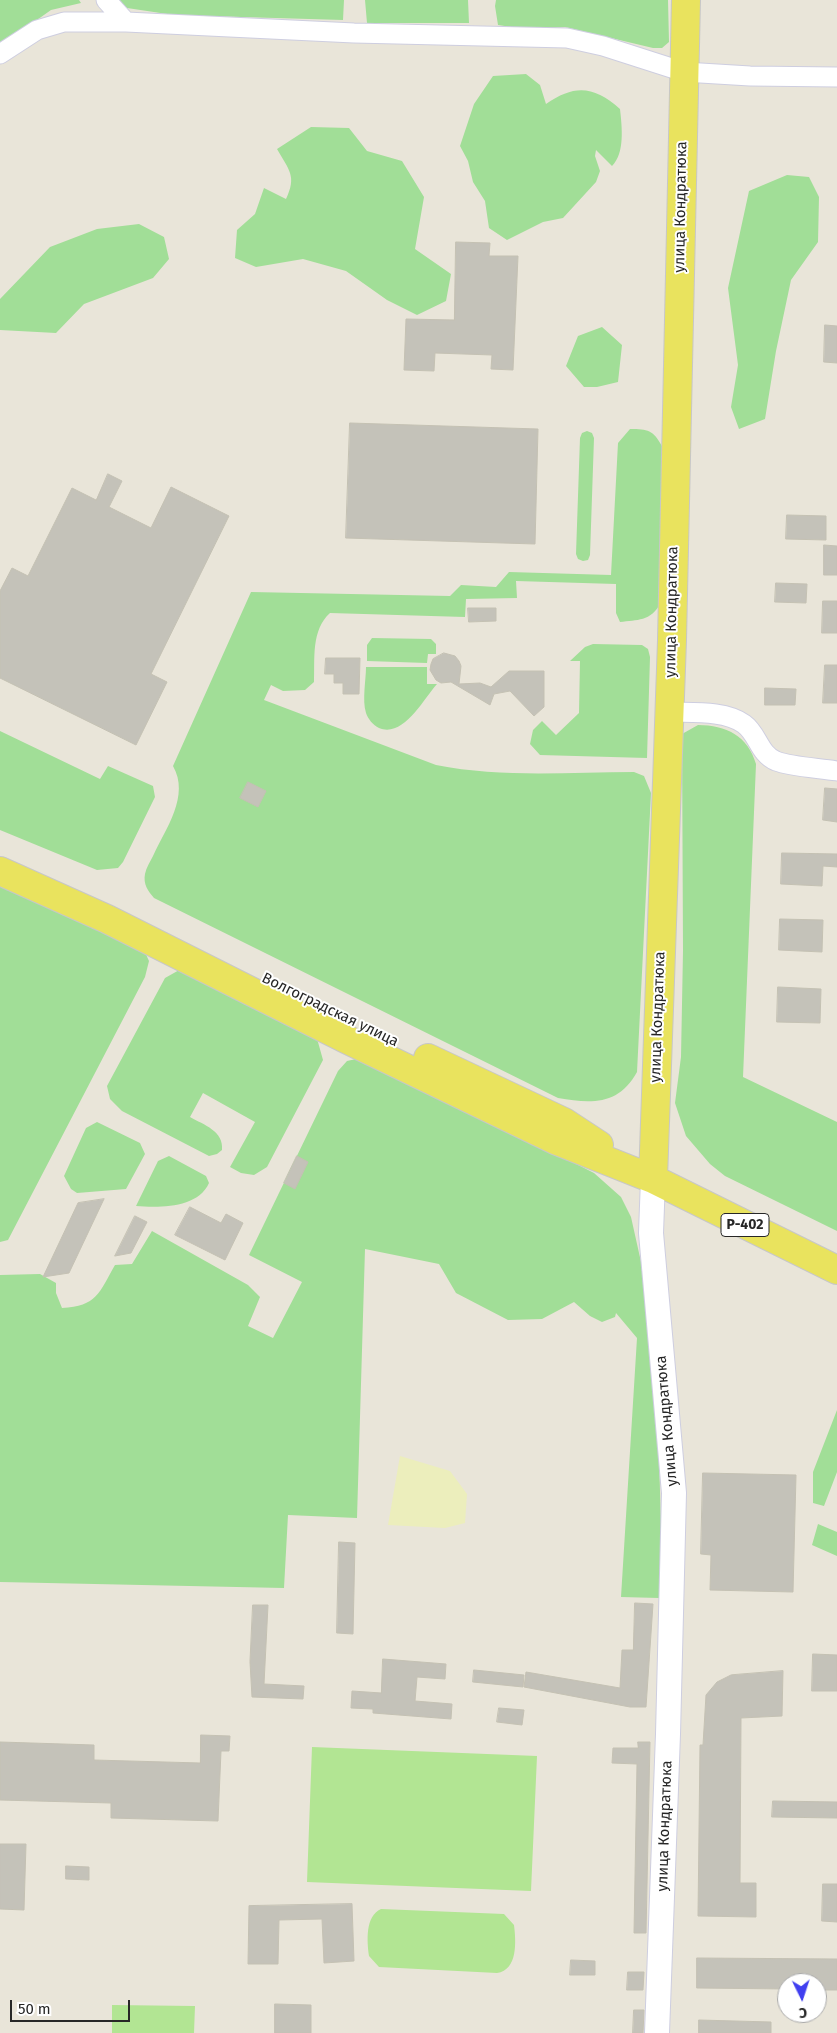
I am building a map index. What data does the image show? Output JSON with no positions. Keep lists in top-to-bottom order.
{
  "streets": {
    "main road": ["улица Кондратюка", "Волгоградская улица", "Р-402"]
  },
  "crossings": [
    ["улица Кондратюка", "Волгоградская улица"]
  ],
  "scale_bar": "50 m",
  "north": "bottom"
}
